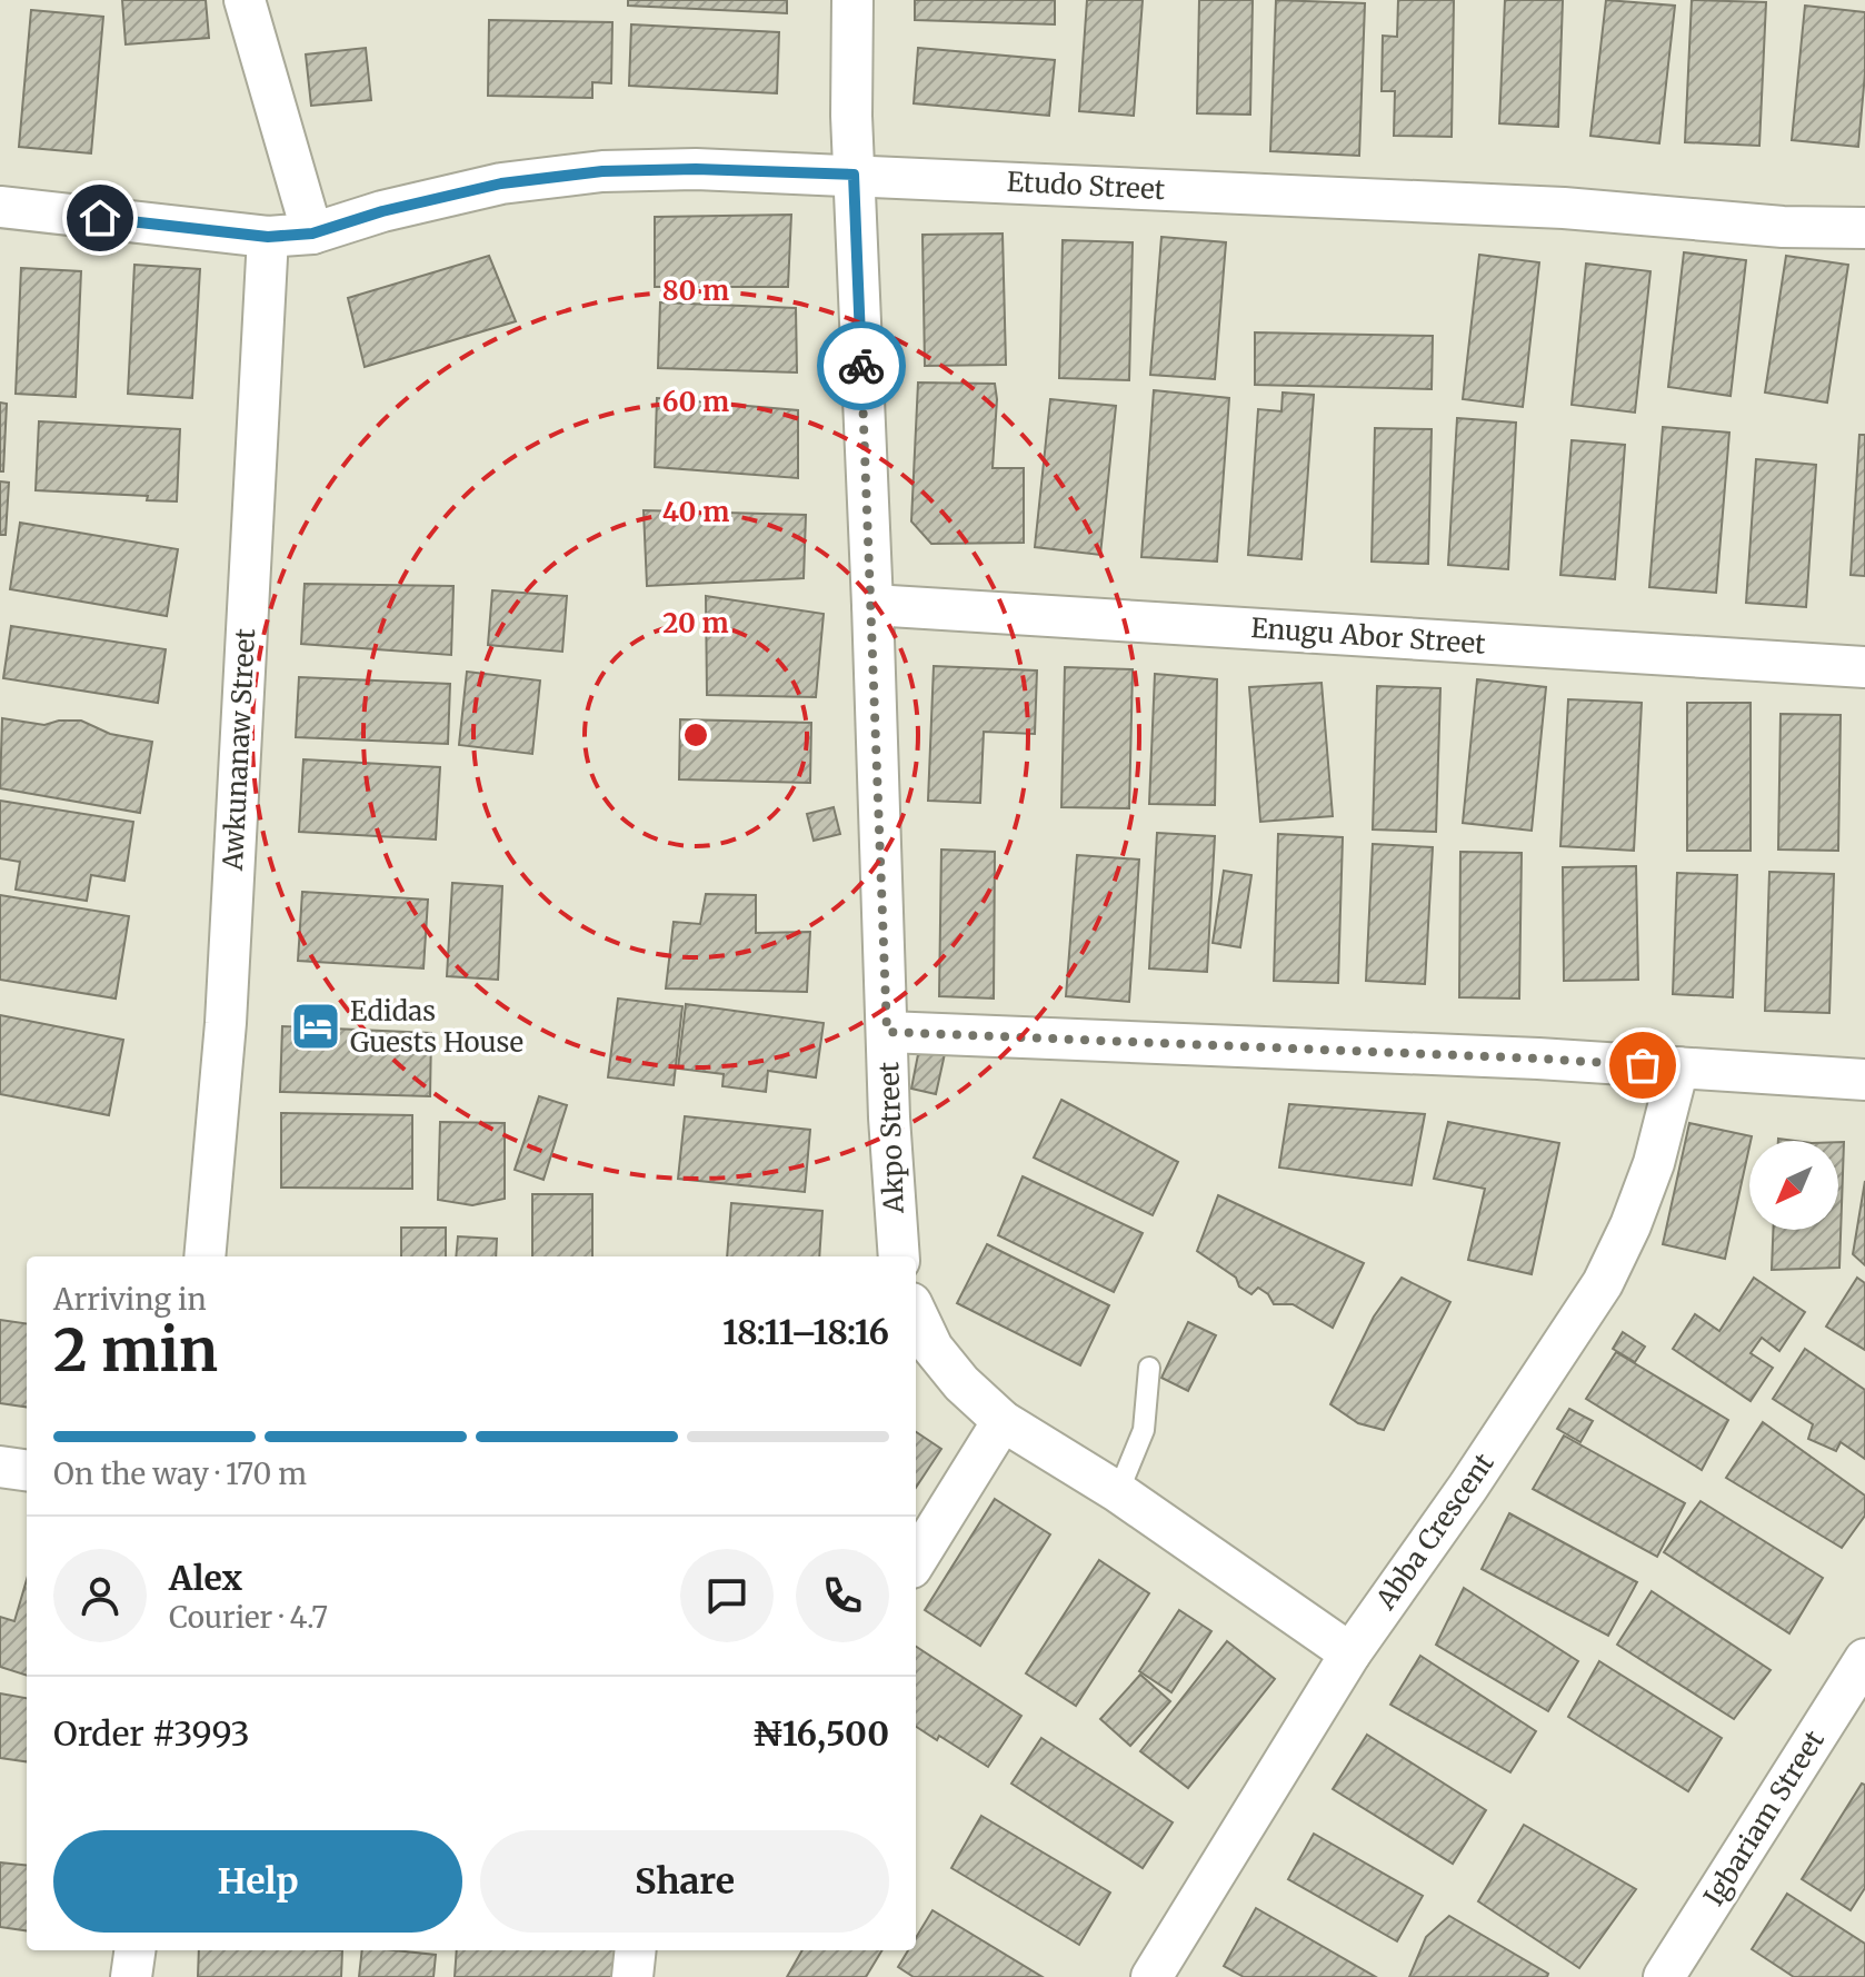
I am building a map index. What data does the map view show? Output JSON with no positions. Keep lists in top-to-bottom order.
{
  "streets": {
    "street": [
      "Etudo Street",
      "Enugu Abor Street",
      "Awkunanaw Street",
      "Akpo Street",
      "Abba Crescent",
      "Igbariam Street"
    ]
  },
  "crossings": [
    ["Etudo Street", "Awkunanaw Street"],
    ["Etudo Street", "Akpo Street"],
    ["Enugu Abor Street", "Akpo Street"]
  ],
  "places": {
    "hotel": ["Edidas Guests House"]
  },
  "north": "bottom left",
  "page": {
    "heading": ["2 min", "Arriving in", "18:11–18:16"],
    "panel": [
      "Alex",
      "Courier · 4.7",
      "Order #3993",
      "₦16,500"
    ],
    "bar": "On the way · 170 m",
    "buttons": ["Help", "Share"]
  },
  "rings": [
    "80 m",
    "60 m",
    "40 m",
    "20 m"
  ]
}
